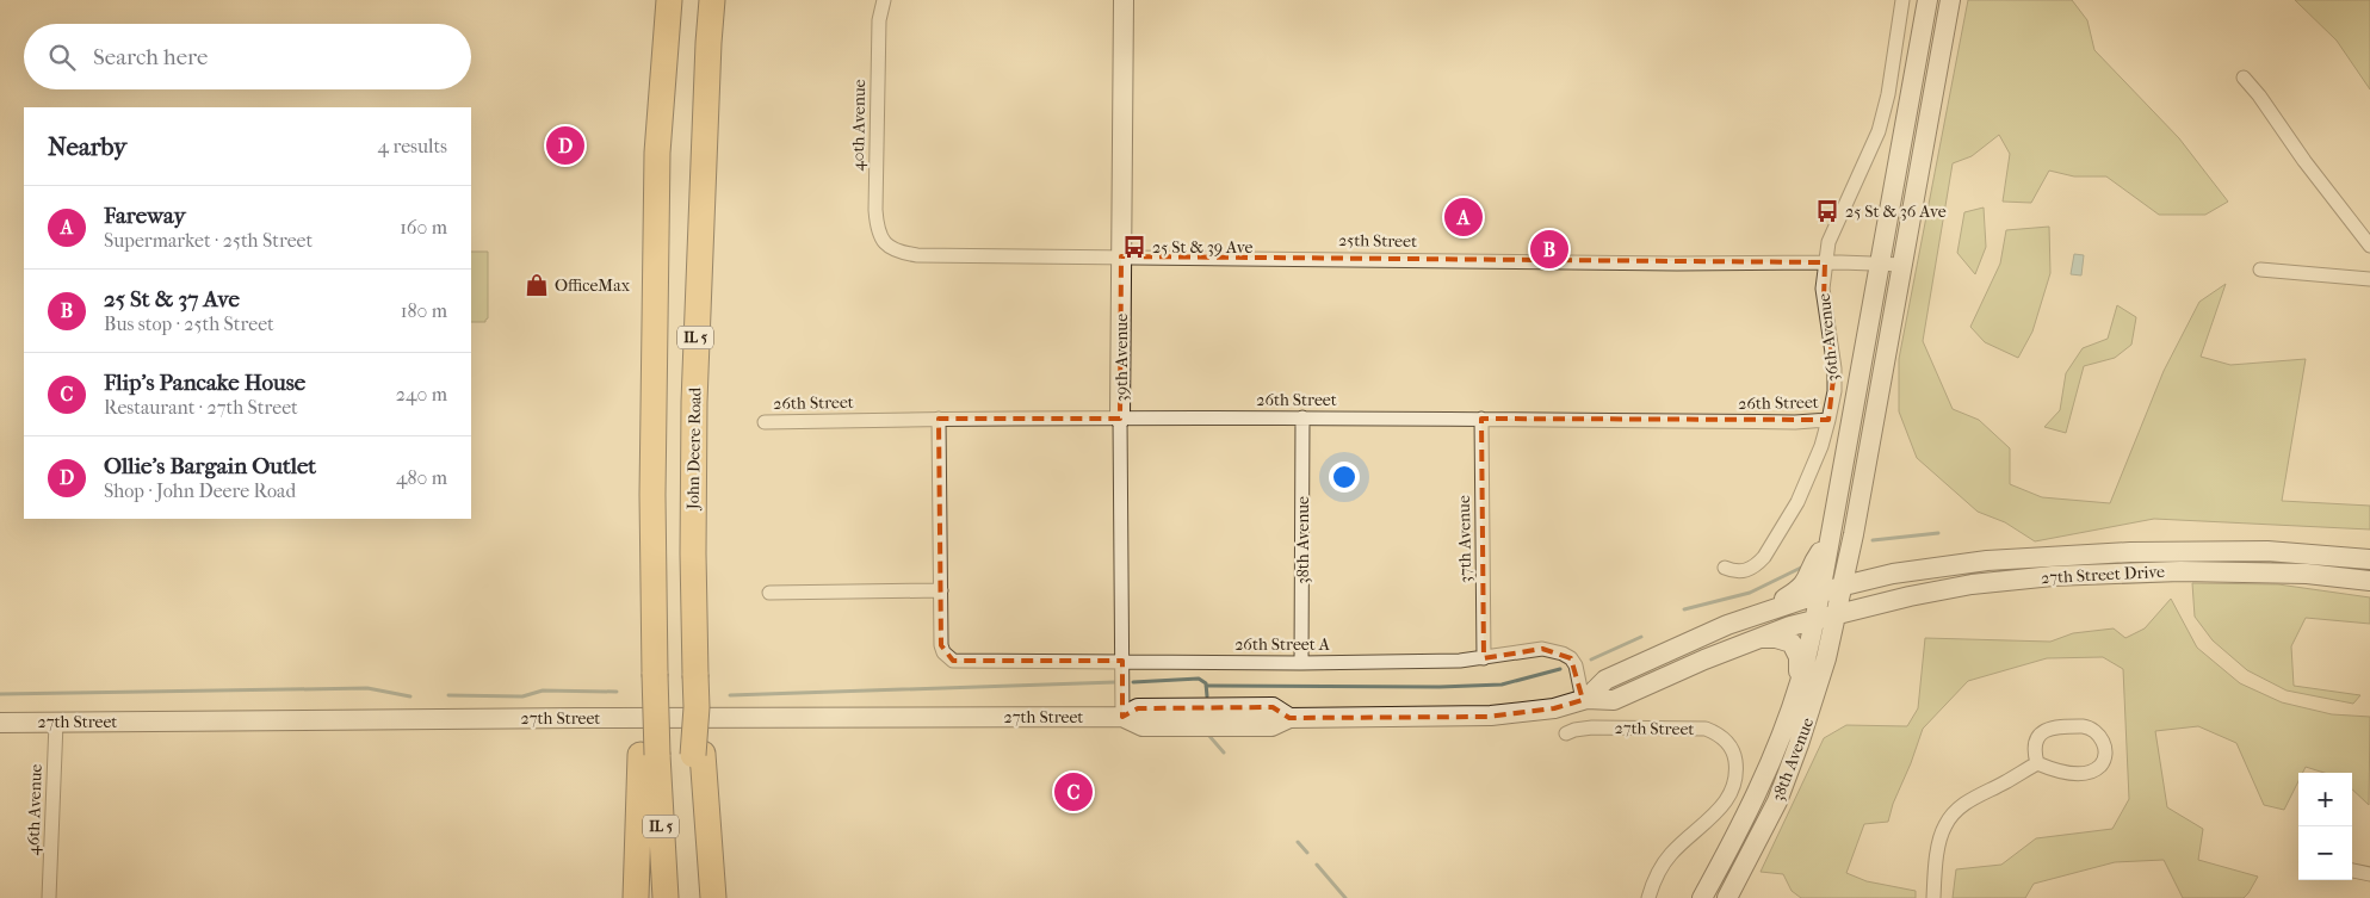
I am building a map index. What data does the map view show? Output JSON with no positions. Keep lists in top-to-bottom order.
{
  "streets": {
    "highway": ["IL 5", "John Deere Road"],
    "main road": [
      "36th Avenue",
      "39th Avenue",
      "38th Avenue",
      "27th Street Drive",
      "27th Street"
    ],
    "street": [
      "40th Avenue",
      "25th Street",
      "26th Street",
      "37th Avenue",
      "26th Street A",
      "46th Avenue"
    ]
  },
  "crossings": [
    ["40th Avenue", "25th Street"],
    ["25th Street", "36th Avenue"],
    ["25th Street", "39th Avenue"],
    ["36th Avenue", "26th Street"],
    ["36th Avenue", "38th Avenue"],
    ["36th Avenue", "27th Street"],
    ["39th Avenue", "26th Street"],
    ["39th Avenue", "26th Street A"],
    ["39th Avenue", "27th Street"],
    ["26th Street", "37th Avenue"],
    ["26th Street", "38th Avenue"],
    ["37th Avenue", "26th Street A"],
    ["38th Avenue", "27th Street Drive"],
    ["38th Avenue", "26th Street A"],
    ["38th Avenue", "27th Street"],
    ["27th Street Drive", "27th Street"],
    ["26th Street A", "27th Street"],
    ["27th Street", "46th Avenue"]
  ],
  "places": {
    "bus stop": ["25 St & 36 Ave", "25 St & 39 Ave"],
    "shop": ["OfficeMax"]
  },
  "page": {
    "search": "Search here",
    "heading": ["Nearby", "4 results"],
    "pins": [
      "D",
      "A",
      "B",
      "C"
    ],
    "list": [
      {
        "mark": "A",
        "name": "Fareway",
        "note": "Supermarket · 25th Street",
        "value": "160 m"
      },
      {
        "mark": "B",
        "name": "25 St & 37 Ave",
        "note": "Bus stop · 25th Street",
        "value": "180 m"
      },
      {
        "mark": "C",
        "name": "Flip's Pancake House",
        "note": "Restaurant · 27th Street",
        "value": "240 m"
      },
      {
        "mark": "D",
        "name": "Ollie's Bargain Outlet",
        "note": "Shop · John Deere Road",
        "value": "480 m"
      }
    ],
    "map_buttons": ["+", "−"]
  }
}
